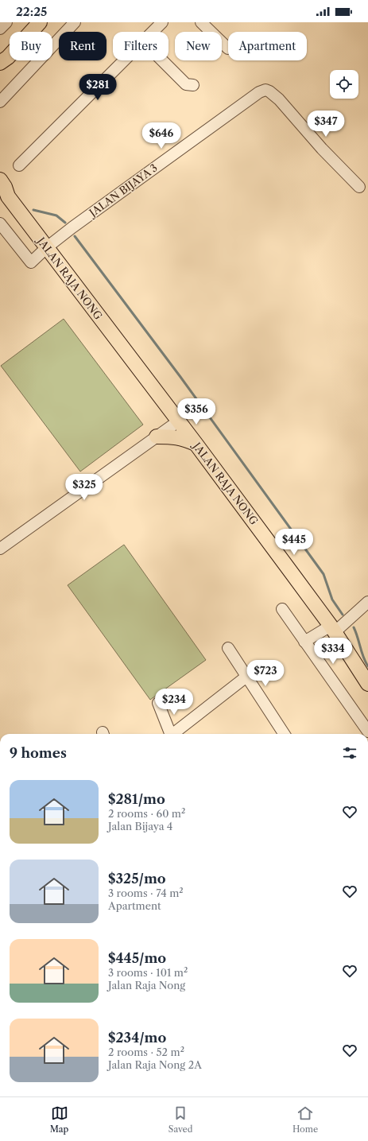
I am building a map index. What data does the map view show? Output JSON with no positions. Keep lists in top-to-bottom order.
{
  "streets": {
    "main road": ["JALAN RAJA NONG"],
    "street": ["JALAN BIJAYA 3"]
  },
  "crossings": [
    ["JALAN BIJAYA 3", "JALAN RAJA NONG"]
  ],
  "page": {
    "status": "22:25",
    "chip": [
      "Buy",
      "Rent",
      "Filters",
      "New",
      "Apartment"
    ],
    "price": [
      "$281",
      "$347",
      "$646",
      "$356",
      "$325",
      "$445",
      "$334",
      "$723",
      "$234"
    ],
    "heading": "9 homes",
    "list": [
      {
        "name": "$281/mo",
        "note": "2 rooms · 60 m² · Jalan Bijaya 4"
      },
      {
        "name": "$325/mo",
        "note": "3 rooms · 74 m² · Apartment"
      },
      {
        "name": "$445/mo",
        "note": "3 rooms · 101 m² · Jalan Raja Nong"
      },
      {
        "name": "$234/mo",
        "note": "2 rooms · 52 m² · Jalan Raja Nong 2A"
      }
    ],
    "tabs": ["Map", "Saved", "Home"]
  }
}
